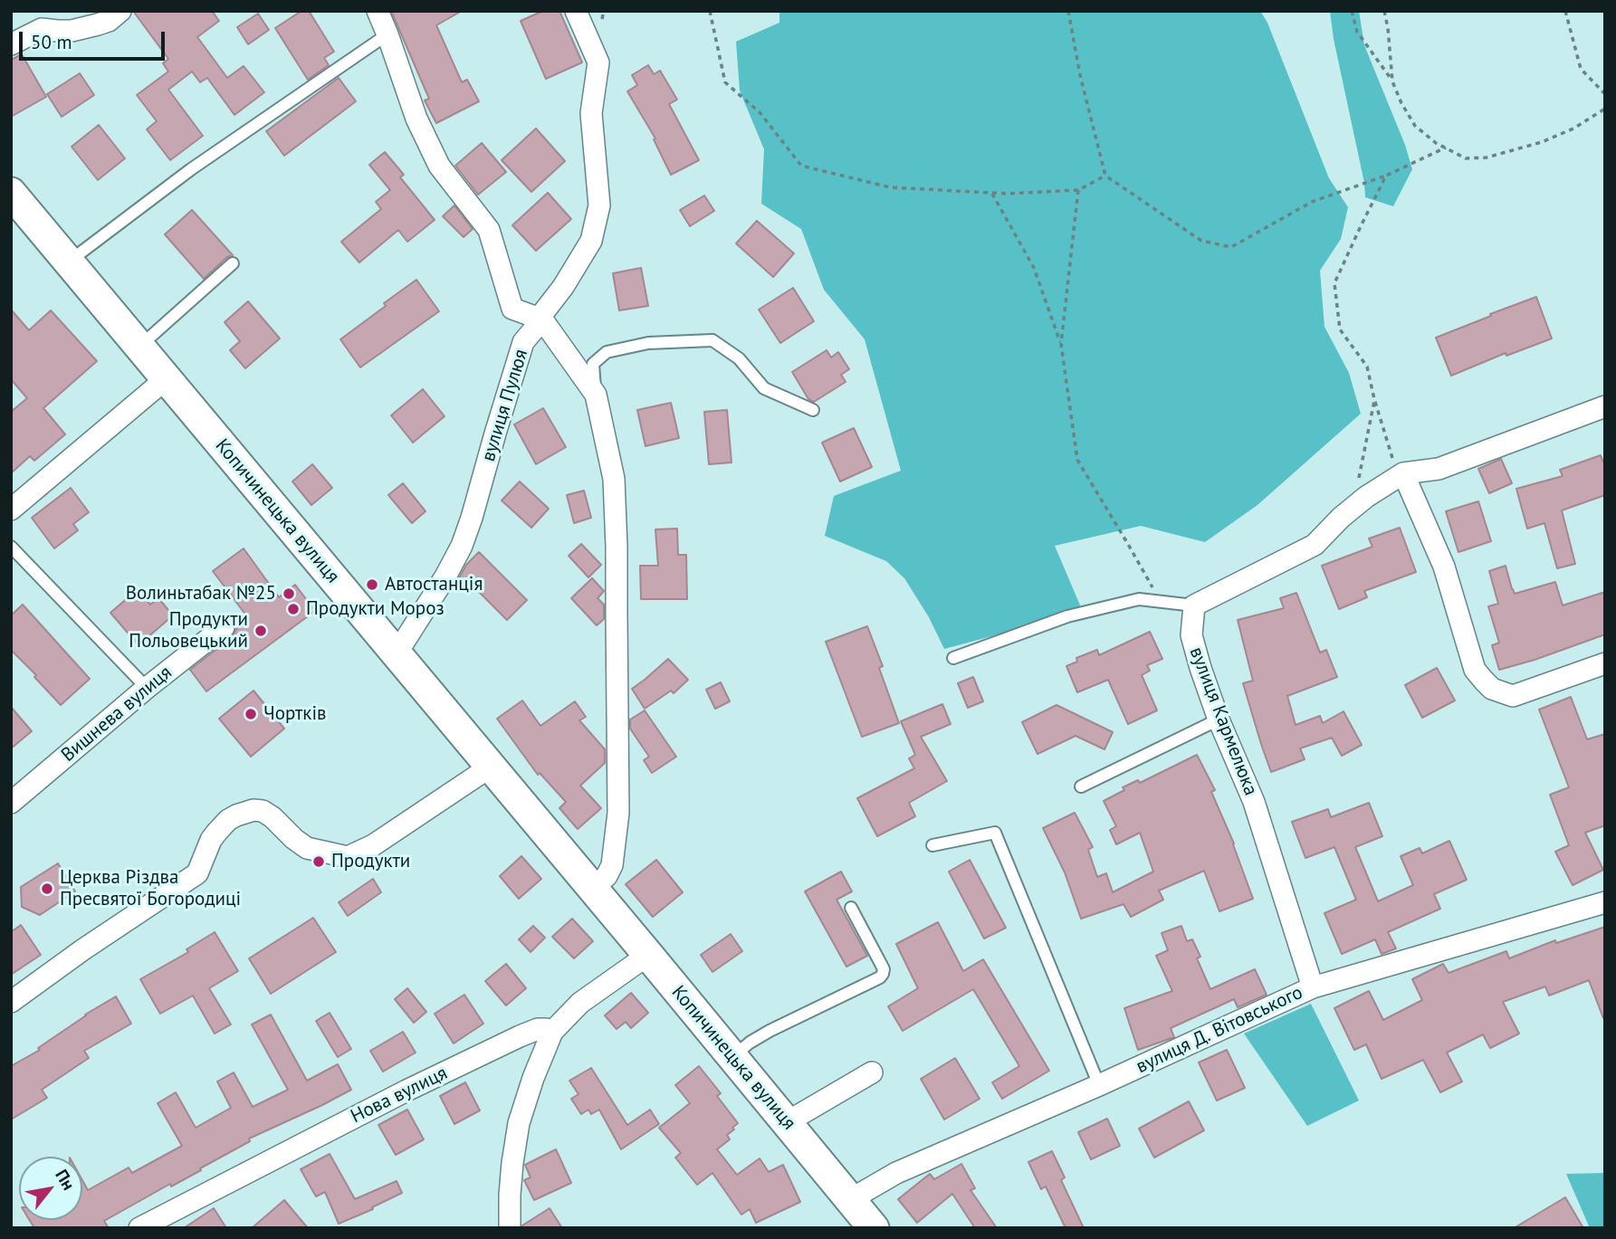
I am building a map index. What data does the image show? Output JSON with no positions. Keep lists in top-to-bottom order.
{
  "streets": {
    "main road": ["Копичинецька вулиця"],
    "street": [
      "вулиця Пулюя",
      "Вишнева вулиця",
      "вулиця Кармелюка",
      "вулиця Д. Вітовського",
      "Нова вулиця"
    ]
  },
  "crossings": [
    ["вулиця Пулюя", "Копичинецька вулиця"],
    ["Копичинецька вулиця", "вулиця Д. Вітовського"],
    ["вулиця Кармелюка", "вулиця Д. Вітовського"]
  ],
  "places": [
    "Автостанція",
    "Волиньтабак №25",
    "Продукти Мороз",
    "Продукти Польовецький",
    "Чортків",
    "Продукти",
    "Церква Різдва Пресвятої Богородиці"
  ],
  "scale_bar": "50 m",
  "north": "top right"
}
